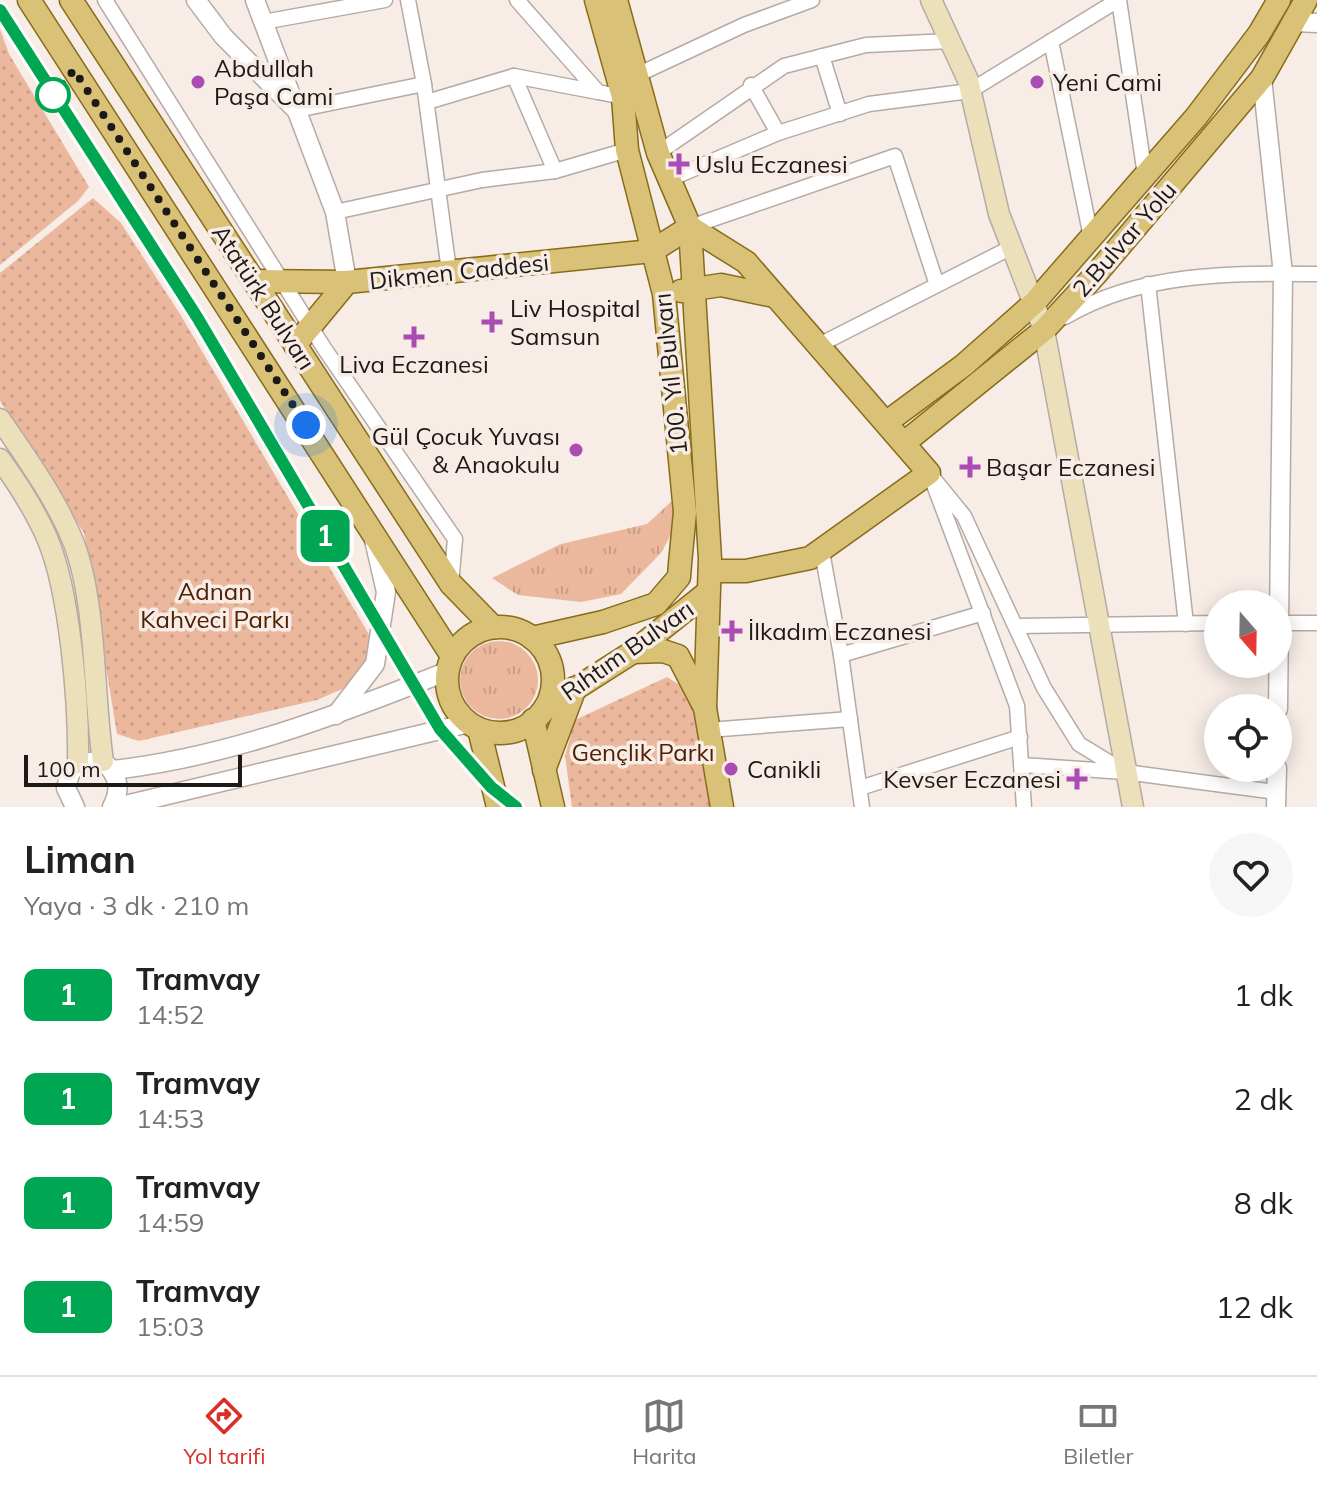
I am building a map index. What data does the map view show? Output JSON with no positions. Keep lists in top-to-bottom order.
{
  "streets": {
    "main road": [
      "2.Bulvar Yolu",
      "Dikmen Caddesi",
      "Atatürk Bulvarı",
      "100. Yıl Bulvarı",
      "Rıhtım Bulvarı"
    ]
  },
  "crossings": [
    ["Dikmen Caddesi", "Atatürk Bulvarı"],
    ["Dikmen Caddesi", "100. Yıl Bulvarı"],
    ["Atatürk Bulvarı", "Rıhtım Bulvarı"],
    ["100. Yıl Bulvarı", "Rıhtım Bulvarı"]
  ],
  "parks": ["Adnan Kahveci Parkı", "Gençlik Parkı"],
  "places": {
    "other": [
      "Abdullah Paşa Cami",
      "Yeni Cami",
      "Gül Çocuk Yuvası & Anaokulu",
      "Canikli"
    ],
    "health": [
      "Uslu Eczanesi",
      "Liv Hospital Samsun",
      "Liva Eczanesi",
      "Başar Eczanesi",
      "İlkadım Eczanesi",
      "Kevser Eczanesi"
    ]
  },
  "lines": ["tram line 1"],
  "scale_bar": "100 m",
  "north": "bottom",
  "page": {
    "on_map": "1",
    "scale": "100 m",
    "heading": ["Liman", "Yaya · 3 dk · 210 m"],
    "list": [
      {
        "mark": "1",
        "name": "Tramvay",
        "note": "14:52",
        "value": "1 dk"
      },
      {
        "mark": "1",
        "name": "Tramvay",
        "note": "14:53",
        "value": "2 dk"
      },
      {
        "mark": "1",
        "name": "Tramvay",
        "note": "14:59",
        "value": "8 dk"
      },
      {
        "mark": "1",
        "name": "Tramvay",
        "note": "15:03",
        "value": "12 dk"
      }
    ],
    "tabs": ["Yol tarifi", "Harita", "Biletler"]
  }
}
